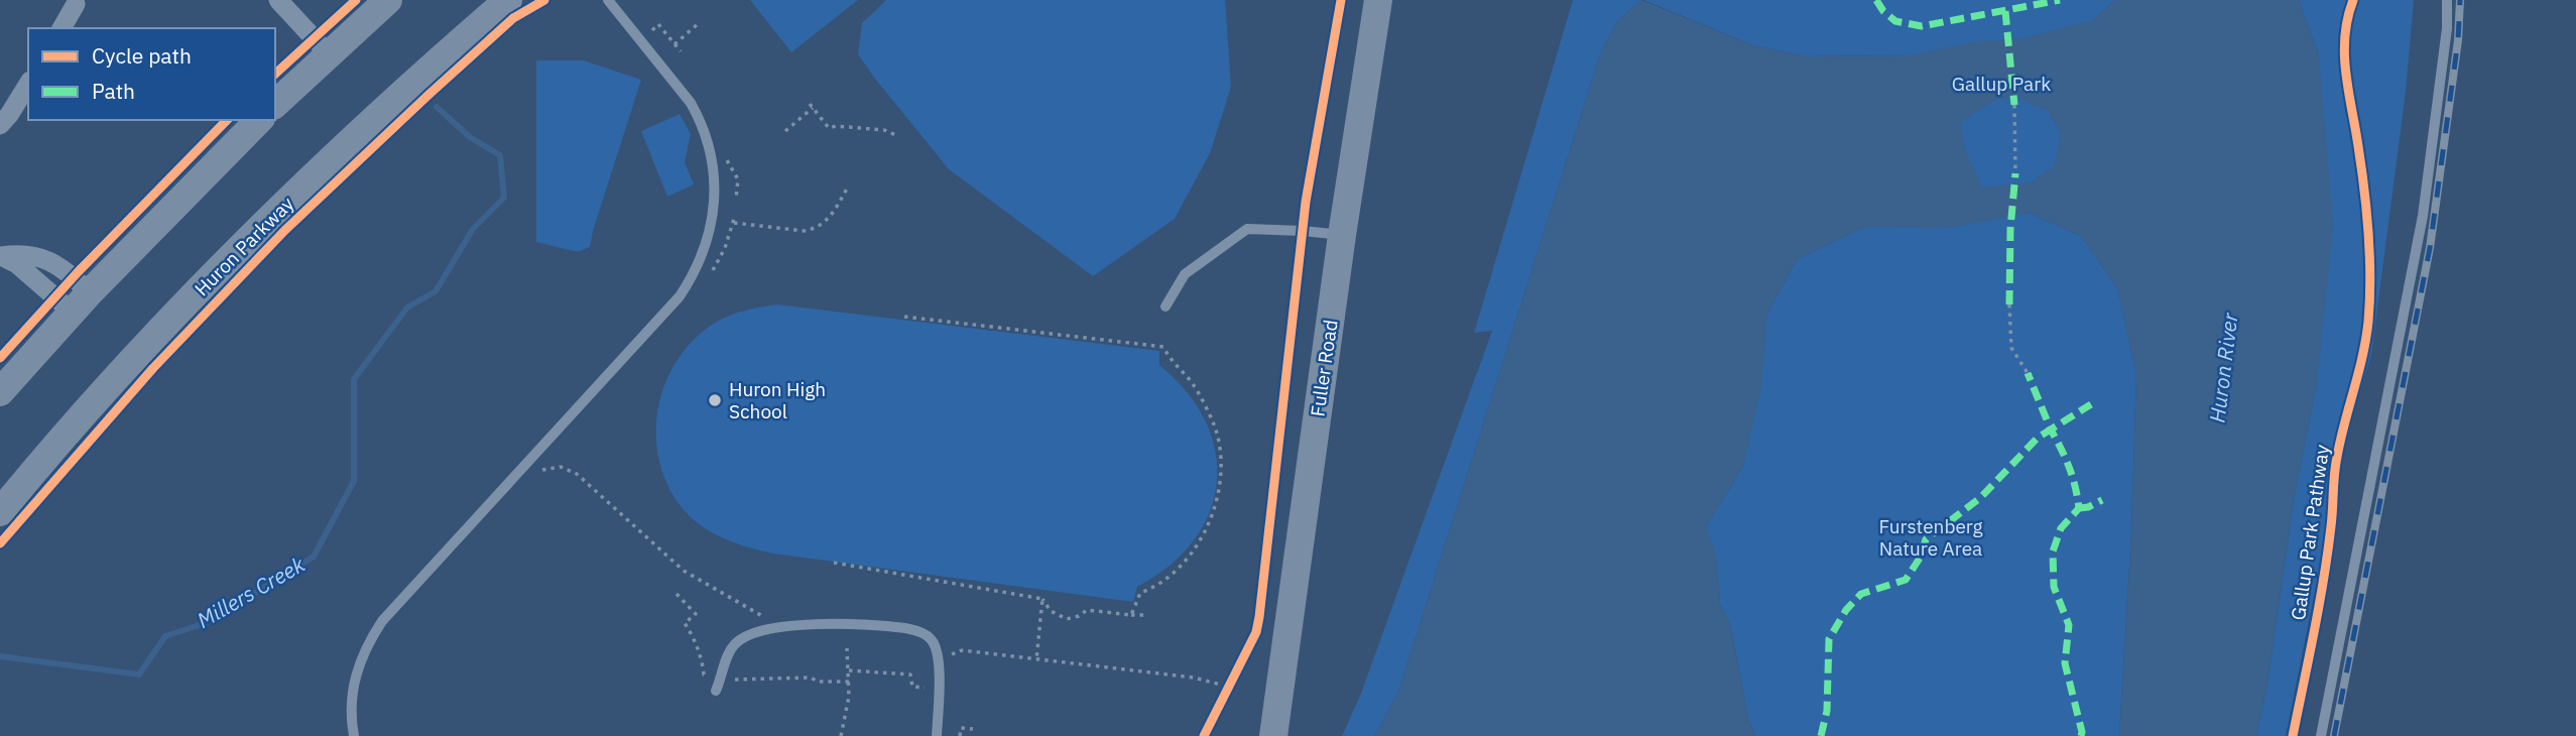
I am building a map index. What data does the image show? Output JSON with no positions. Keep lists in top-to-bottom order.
{
  "streets": {
    "main road": ["Huron Parkway", "Fuller Road"],
    "cycle path": ["Gallup Park Pathway"]
  },
  "water": ["Huron River", "Millers Creek"],
  "parks": ["Gallup Park", "Furstenberg Nature Area"],
  "places": ["Huron High School"],
  "legend": ["Cycle path", "Path"]
}
